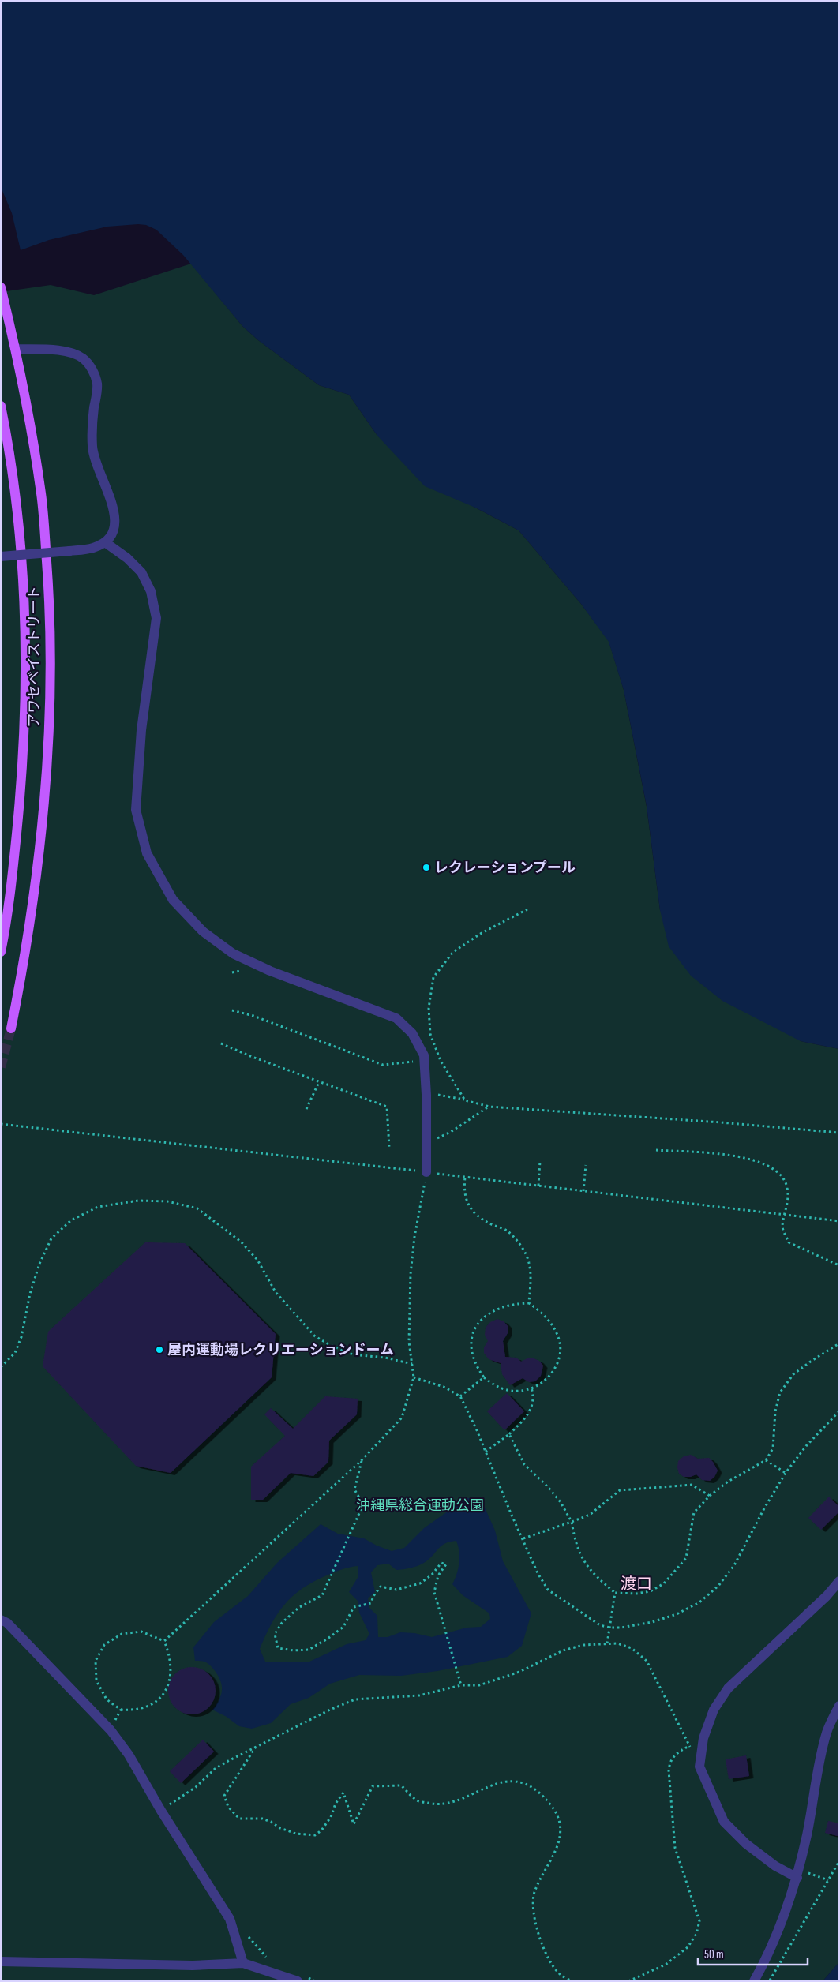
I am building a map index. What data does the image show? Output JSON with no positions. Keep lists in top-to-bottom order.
{
  "streets": {
    "main road": ["アワセベイストリート"]
  },
  "districts": ["渡口"],
  "parks": ["沖縄県総合運動公園"],
  "places": ["レクレーションプール", "屋内運動場レクリエーションドーム"],
  "scale_bar": "50 m"
}
